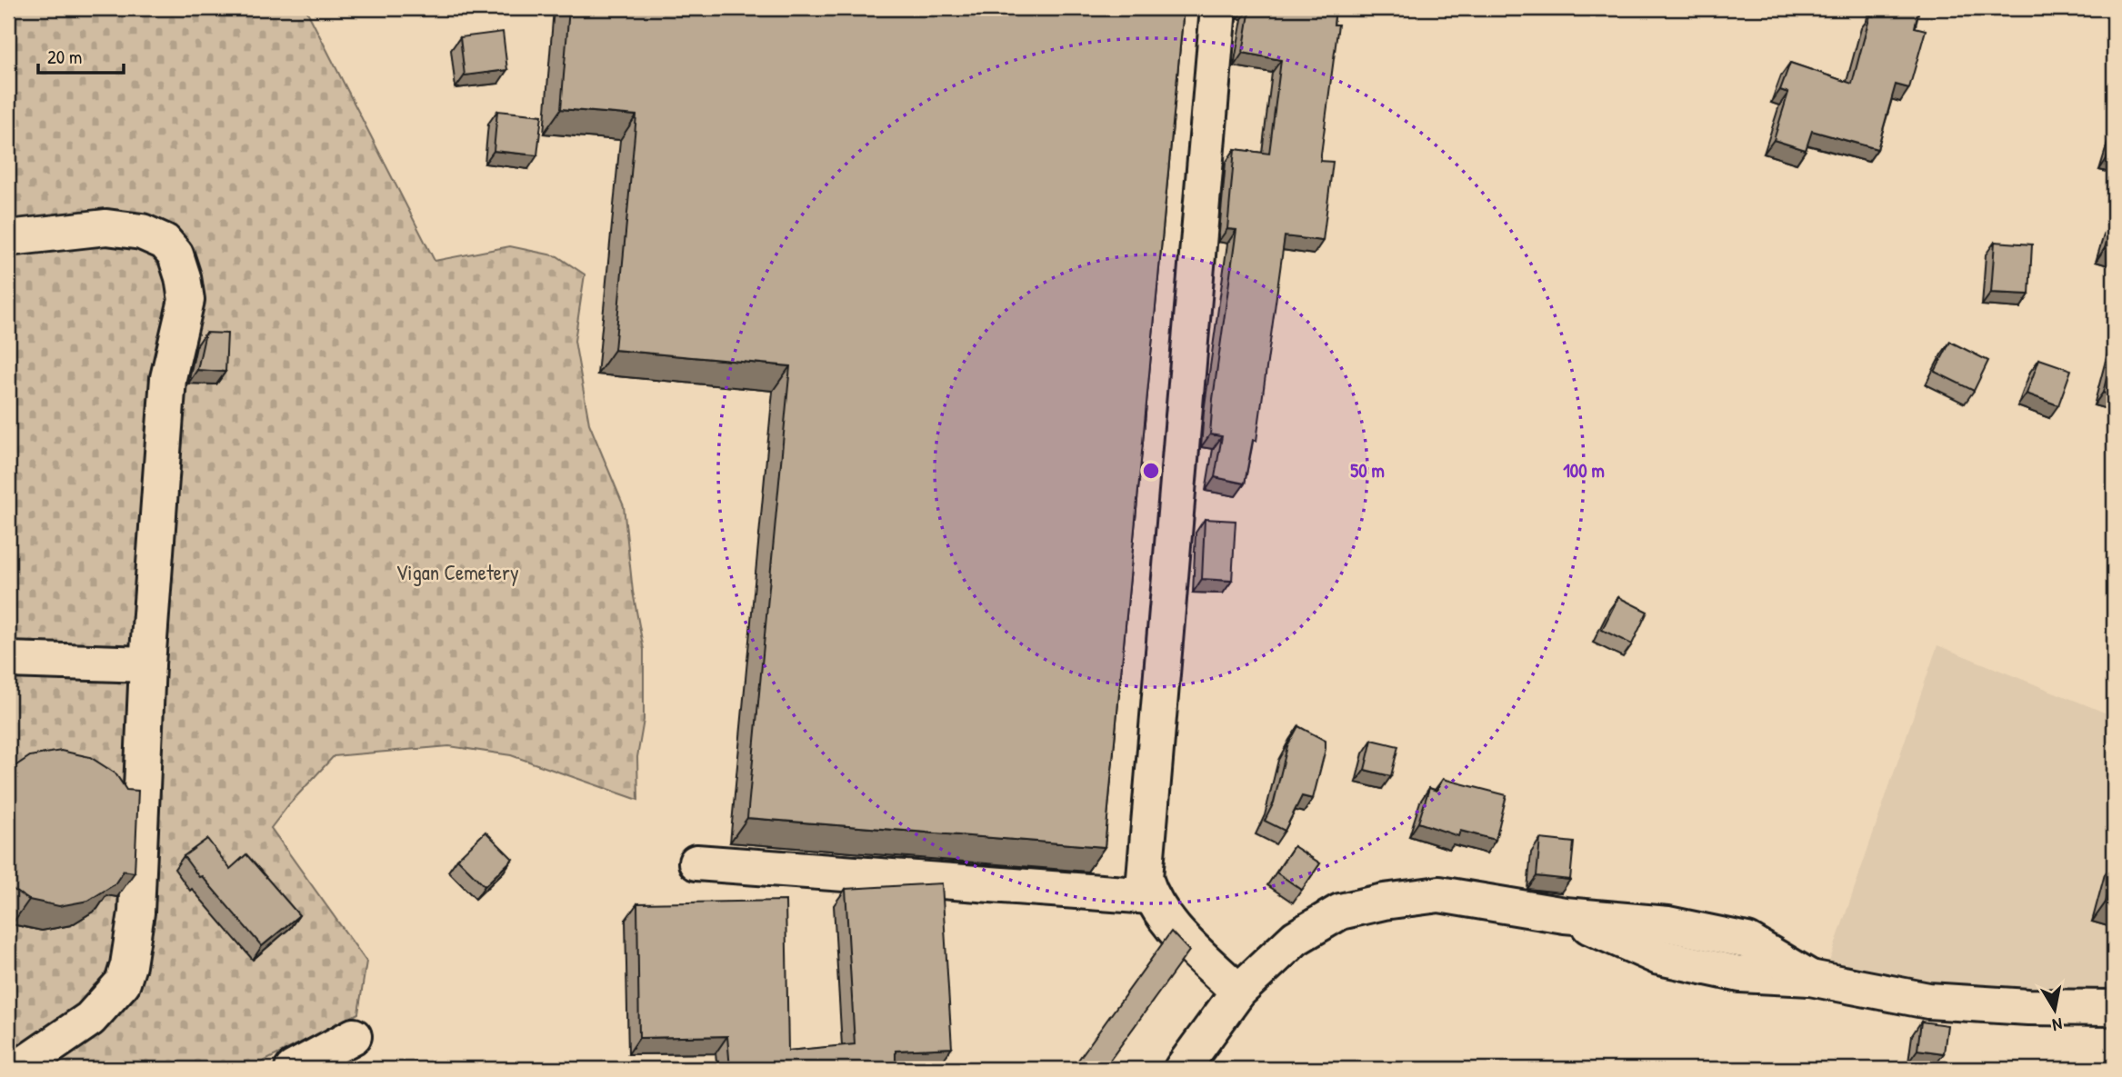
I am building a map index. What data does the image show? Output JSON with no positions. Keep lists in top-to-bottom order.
{
  "parks": ["Vigan Cemetery"],
  "scale_bar": "20 m",
  "north": "bottom",
  "rings": ["50 m", "100 m"]
}
